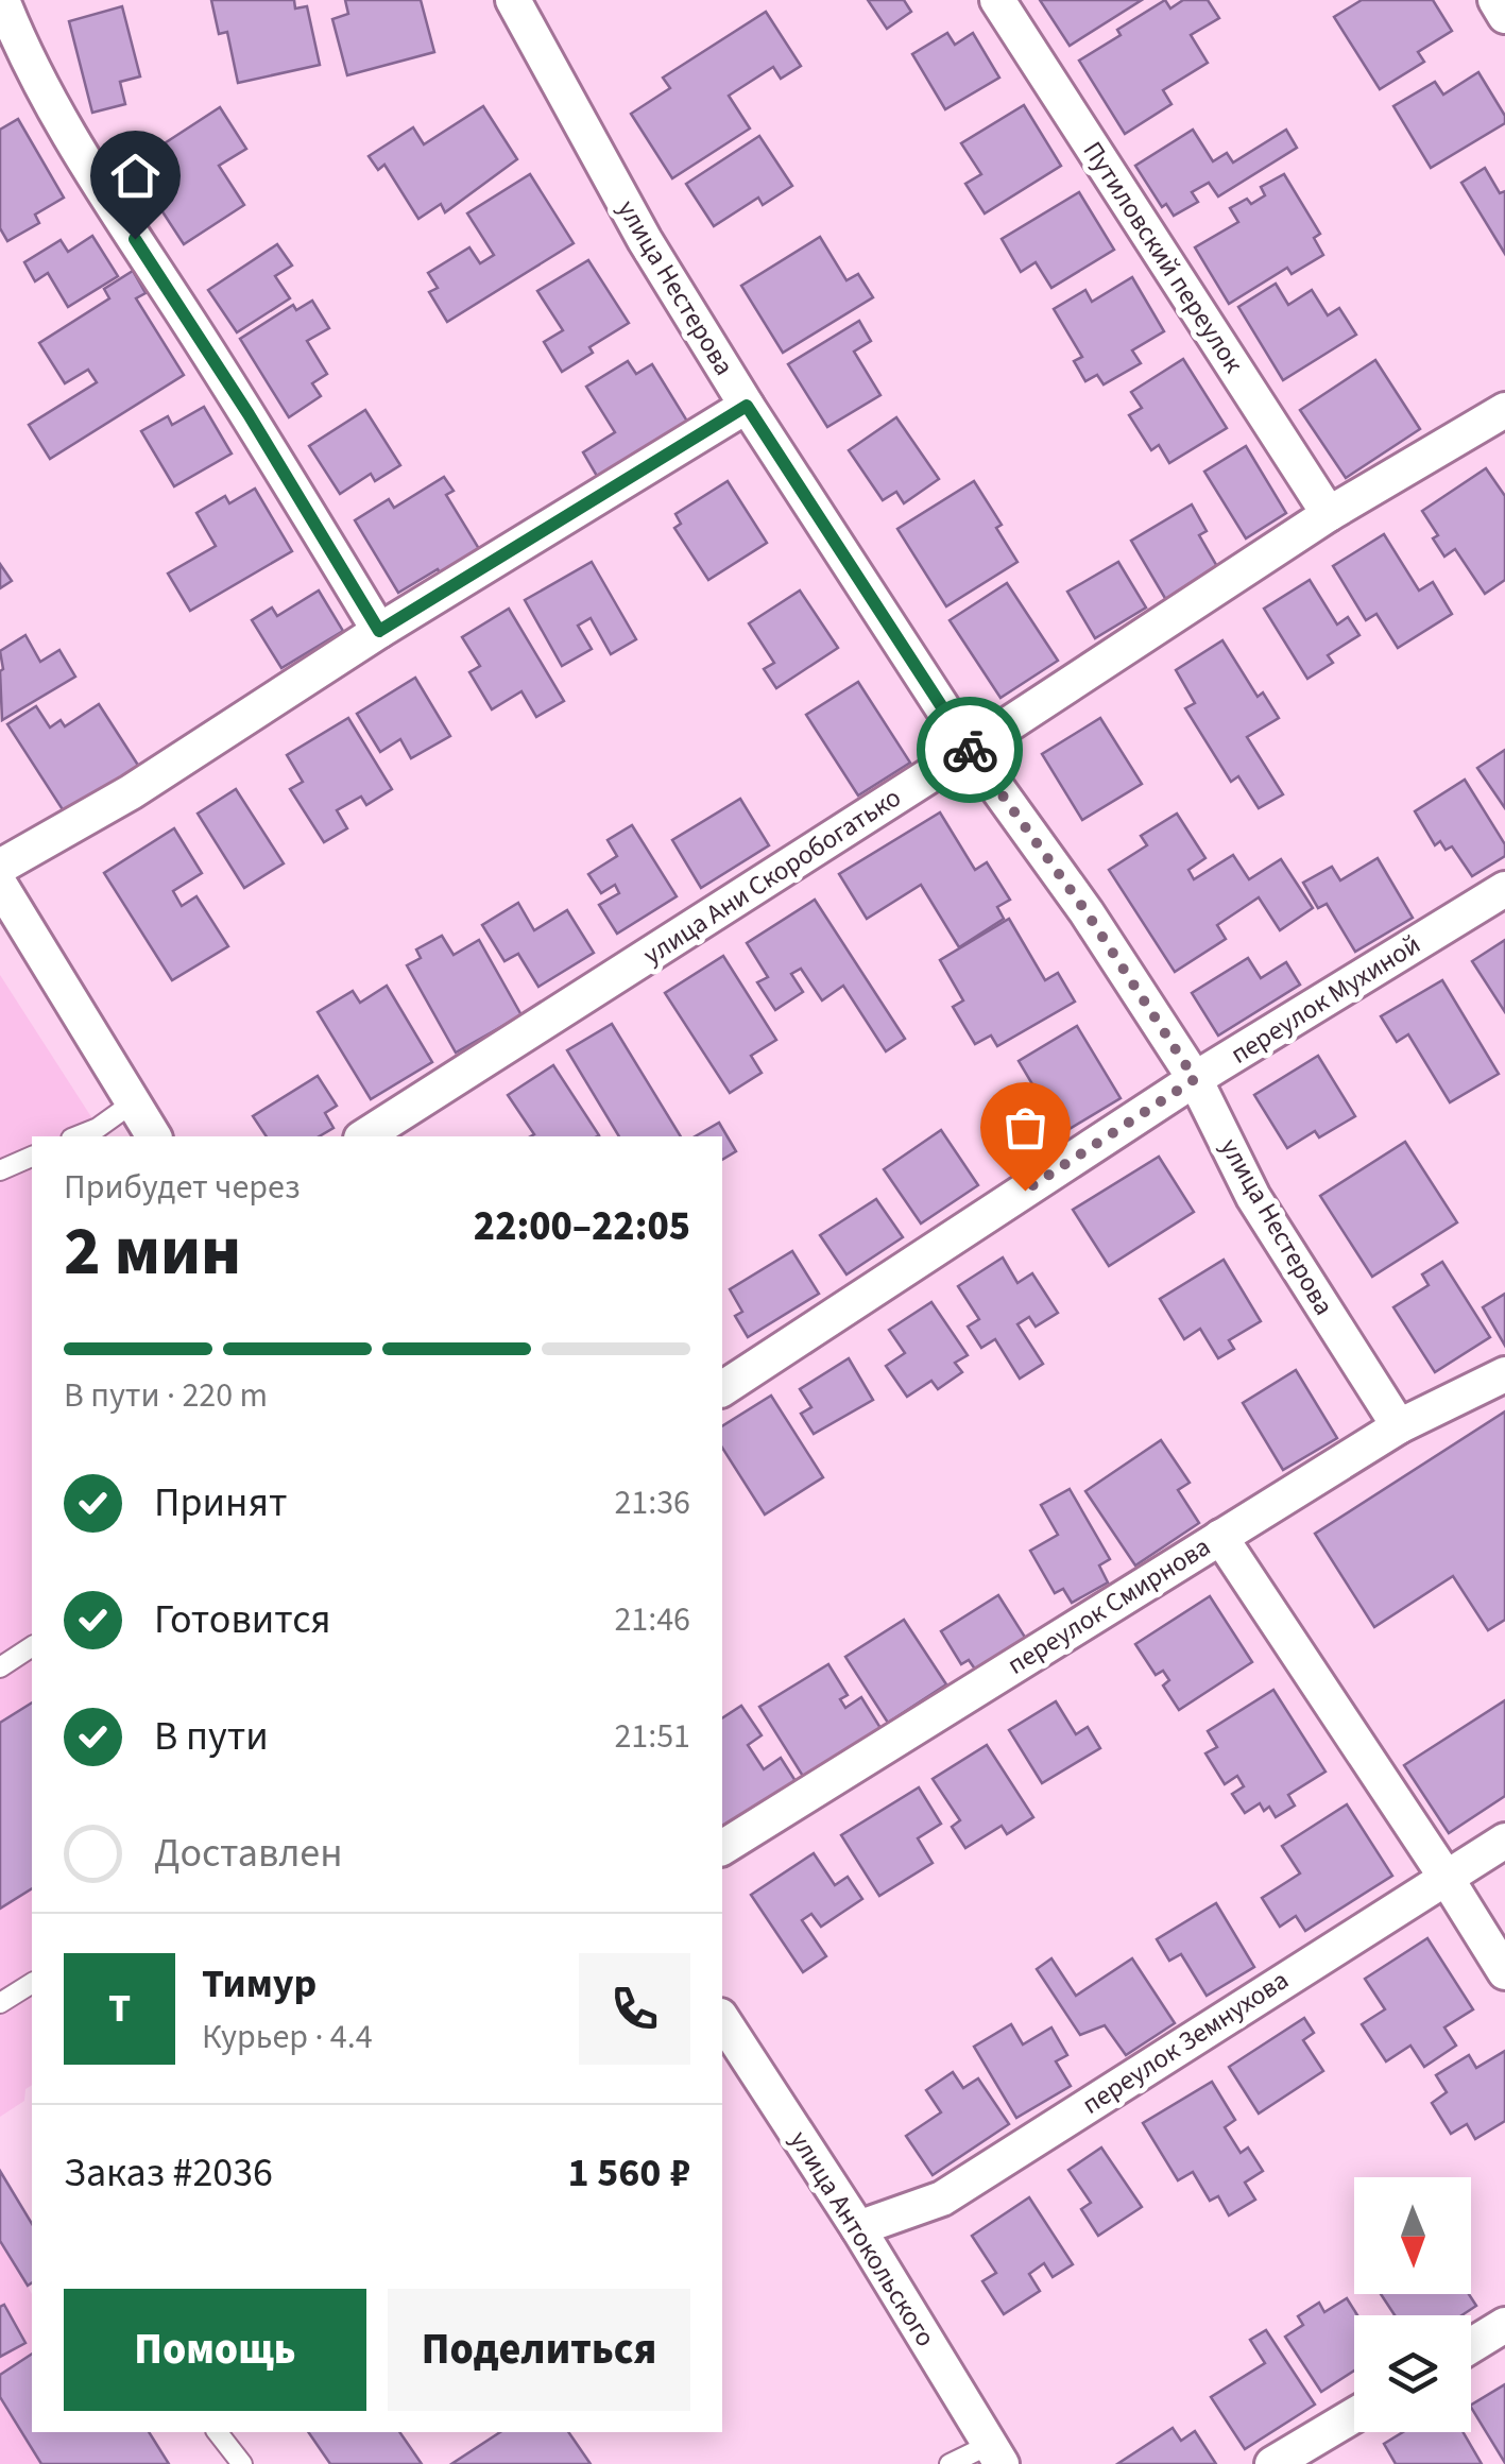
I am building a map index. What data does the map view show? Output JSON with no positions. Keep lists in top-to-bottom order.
{
  "streets": {
    "street": [
      "Путиловский переулок",
      "улица Нестерова",
      "улица Ани Скоробогатько",
      "переулок Мухиной",
      "переулок Смирнова",
      "переулок Земнухова",
      "улица Антокольского"
    ]
  },
  "crossings": [
    ["Путиловский переулок", "улица Ани Скоробогатько"],
    ["улица Нестерова", "улица Ани Скоробогатько"],
    ["улица Нестерова", "переулок Мухиной"],
    ["улица Нестерова", "переулок Смирнова"],
    ["переулок Земнухова", "улица Антокольского"]
  ],
  "north": "bottom",
  "page": {
    "heading": ["2 мин", "Прибудет через", "22:00–22:05"],
    "panel": [
      "Тимур",
      "Курьер · 4.4",
      "Заказ #2036",
      "1 560 ₽"
    ],
    "bar": "В пути · 220 m",
    "list": [
      ["Принят", "21:36"],
      ["Готовится", "21:46"],
      ["В пути", "21:51"],
      "Доставлен"
    ],
    "round": "Т",
    "buttons": ["Помощь", "Поделиться"]
  }
}
